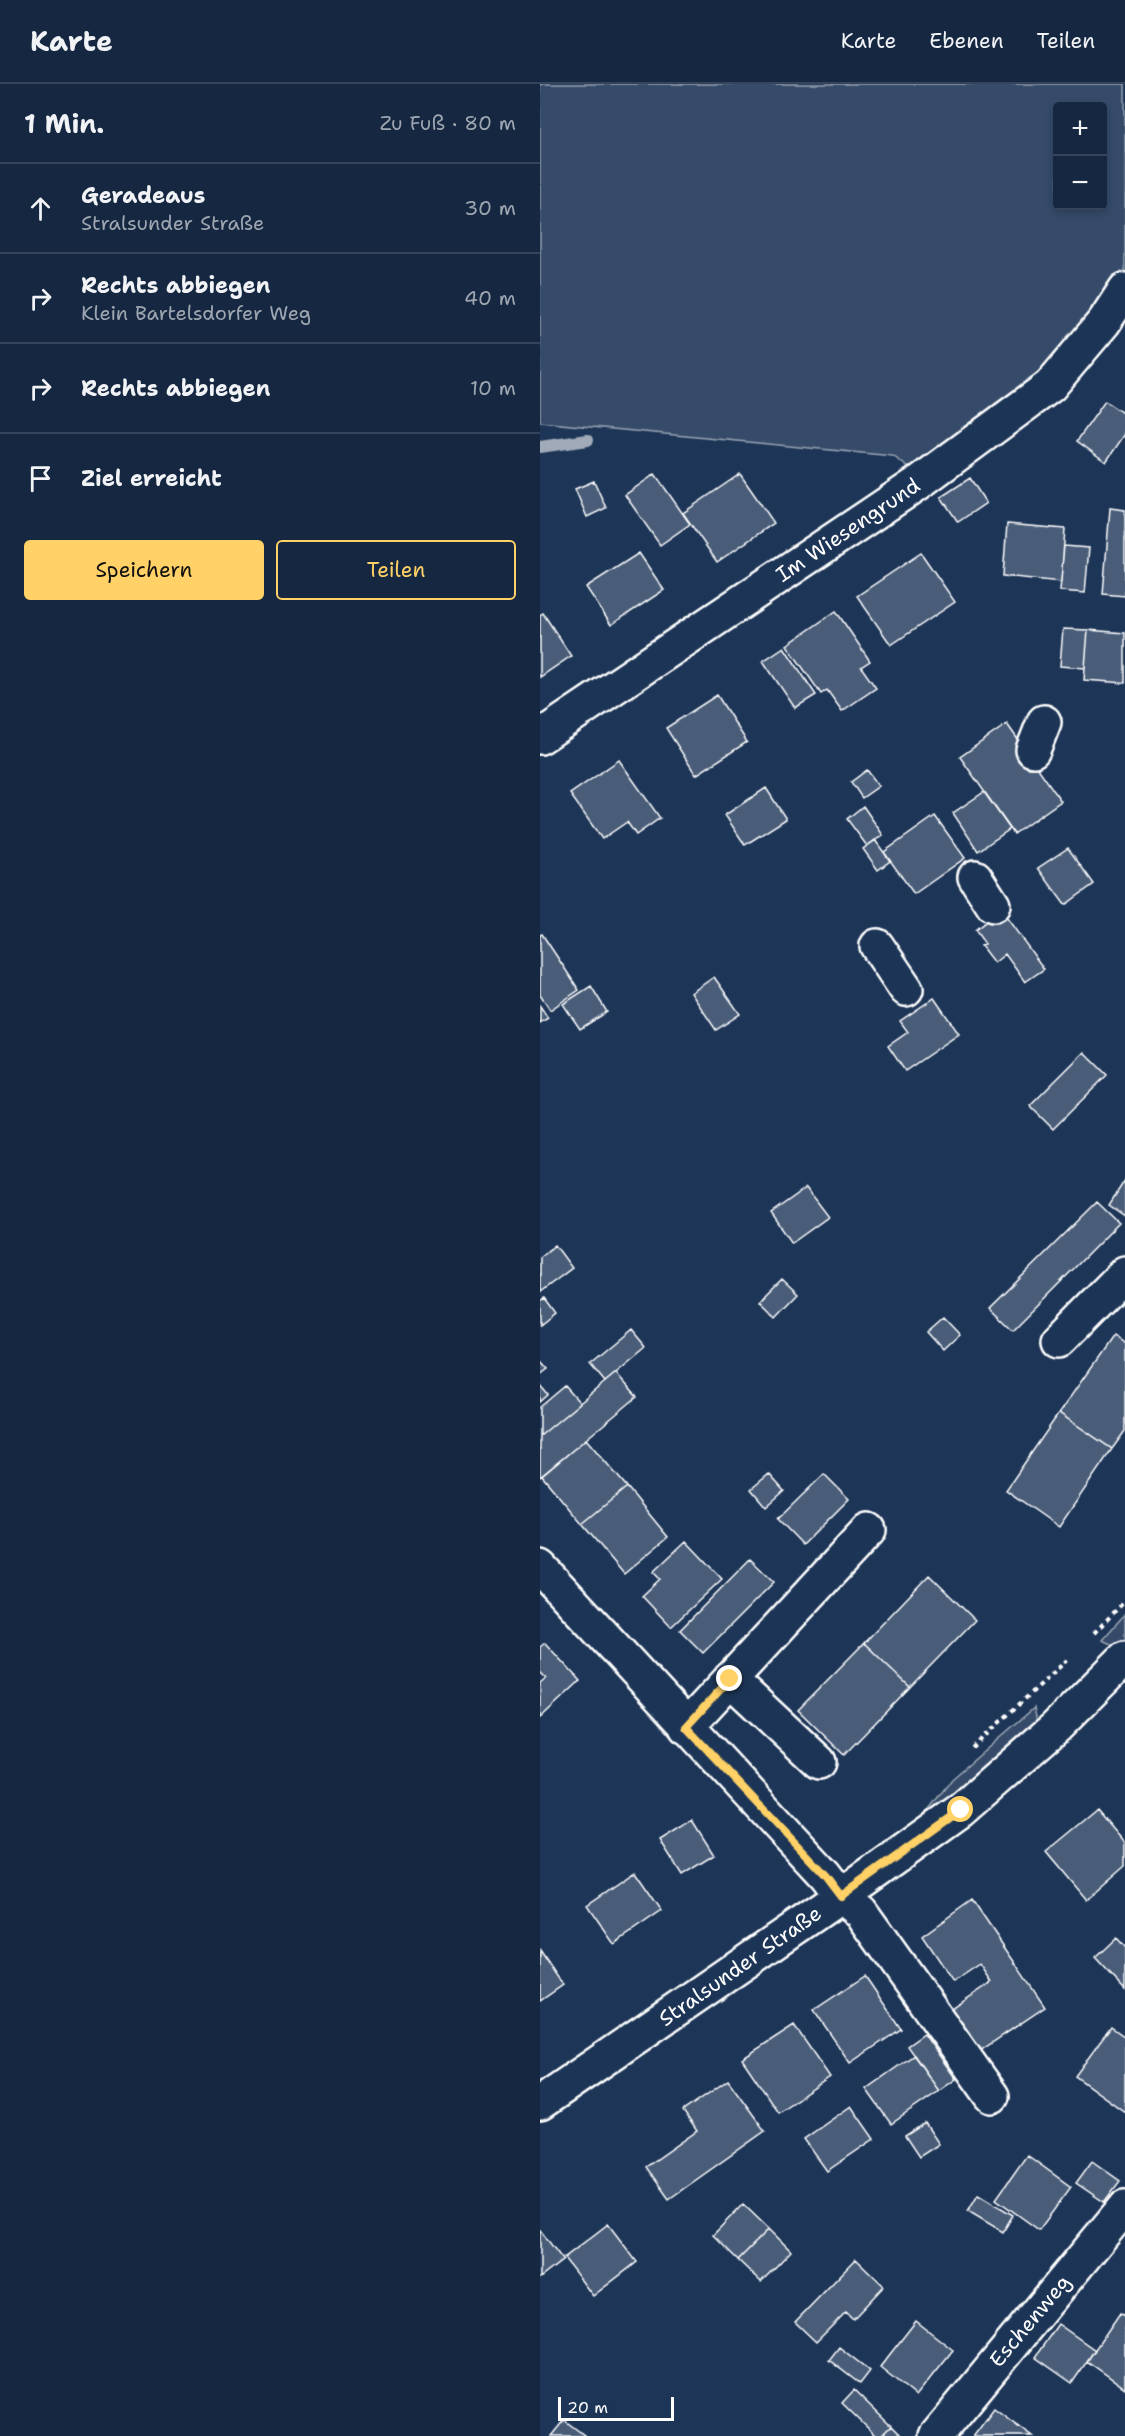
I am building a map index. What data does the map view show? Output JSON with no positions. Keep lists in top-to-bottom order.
{
  "streets": {
    "street": ["Im Wiesengrund", "Stralsunder Straße", "Eschenweg"]
  },
  "scale_bar": "20 m",
  "page": {
    "header": "Karte",
    "nav": ["Karte", "Ebenen", "Teilen"],
    "heading": ["1 Min.", "Zu Fuß · 80 m"],
    "map_buttons": ["+", "−"],
    "list": [
      ["Geradeaus", "Stralsunder Straße", "30 m"],
      ["Rechts abbiegen", "Klein Bartelsdorfer Weg", "40 m"],
      ["Rechts abbiegen", "10 m"],
      "Ziel erreicht"
    ],
    "buttons": ["Speichern", "Teilen"],
    "scale": "20 m"
  }
}
